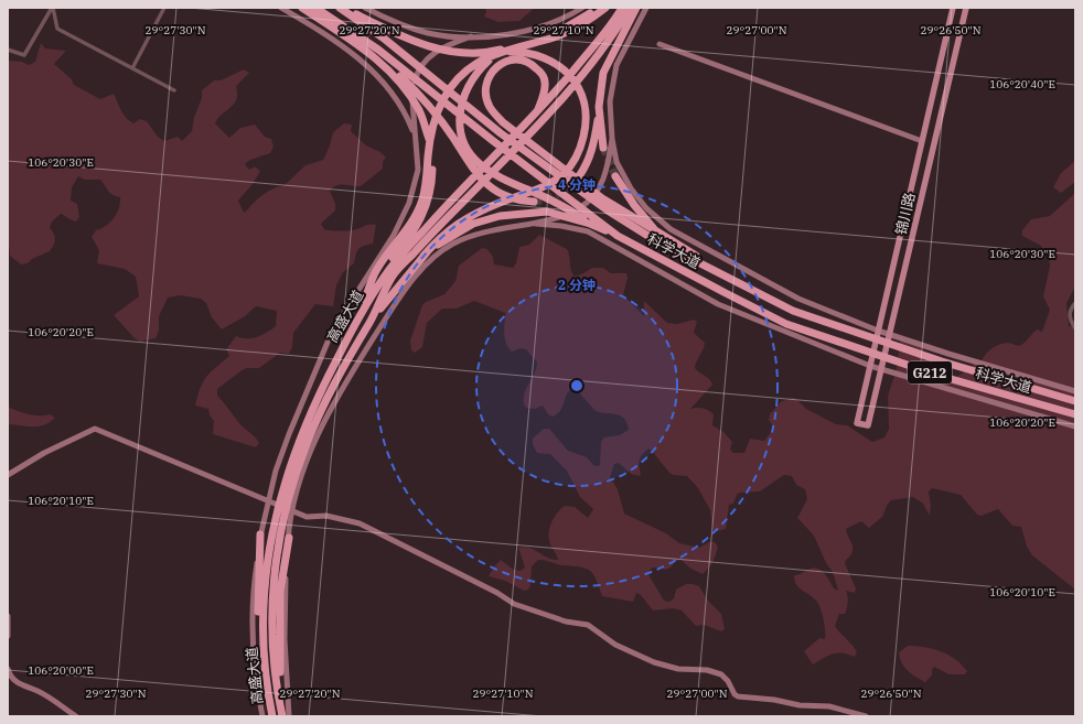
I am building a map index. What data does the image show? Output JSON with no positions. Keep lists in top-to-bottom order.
{
  "streets": {
    "highway": ["科学大道", "高盛大道", "G212"],
    "main road": ["锦川路"]
  },
  "crossings": [
    ["锦川路", "科学大道"],
    ["科学大道", "高盛大道"]
  ],
  "coordinates": [
    "29°27'30\"N",
    "29°27'20\"N",
    "29°27'10\"N",
    "29°27'00\"N",
    "29°26'50\"N",
    "106°20'40\"E",
    "106°20'30\"E",
    "106°20'20\"E",
    "106°20'10\"E",
    "106°20'00\"E"
  ],
  "rings": ["4 分钟", "2 分钟"]
}
